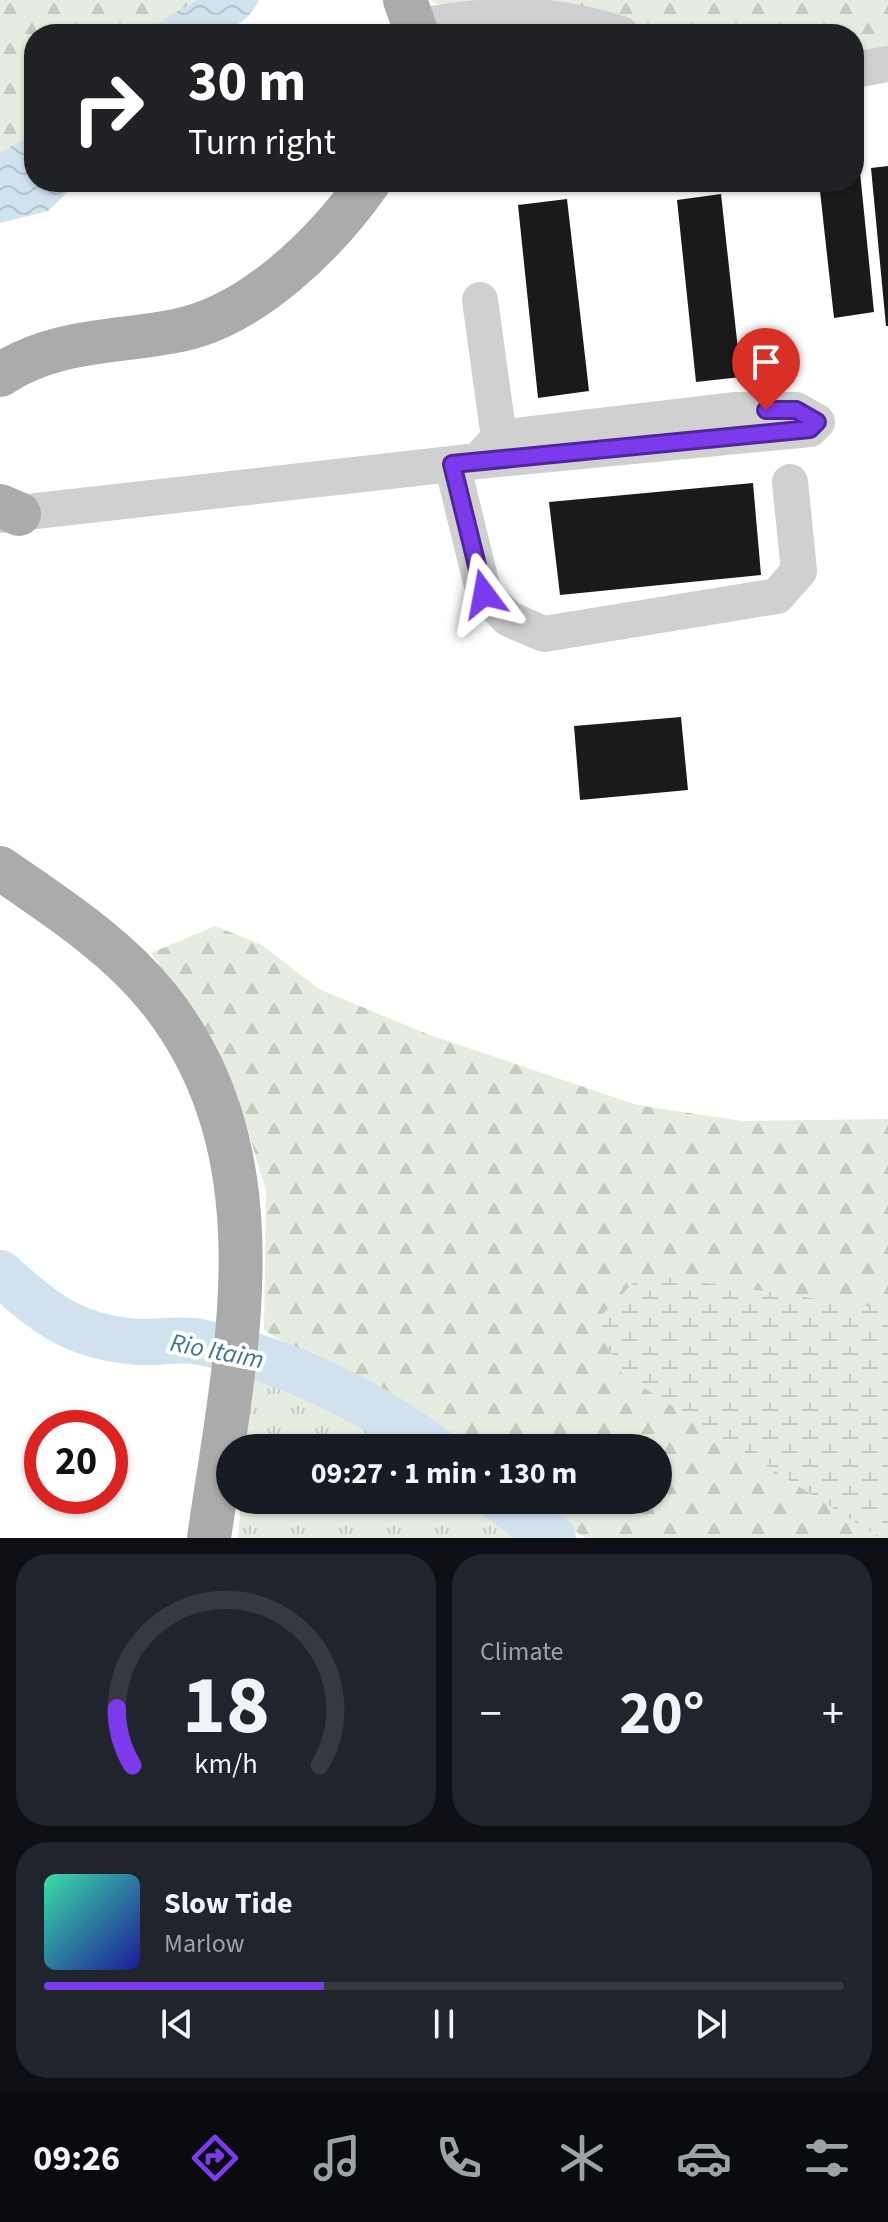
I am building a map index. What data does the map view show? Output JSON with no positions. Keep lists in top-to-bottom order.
{
  "water": ["Rio Itaim"],
  "page": {
    "turn": ["30 m", "Turn right"],
    "limit": "20",
    "trip": "09:27 · 1 min · 130 m",
    "tile": "Climate",
    "heat": ["−", "20°", "+"],
    "song": ["Slow Tide", "Marlow"],
    "tabs": "09:26",
    "gauge": ["18", "km/h"]
  }
}
